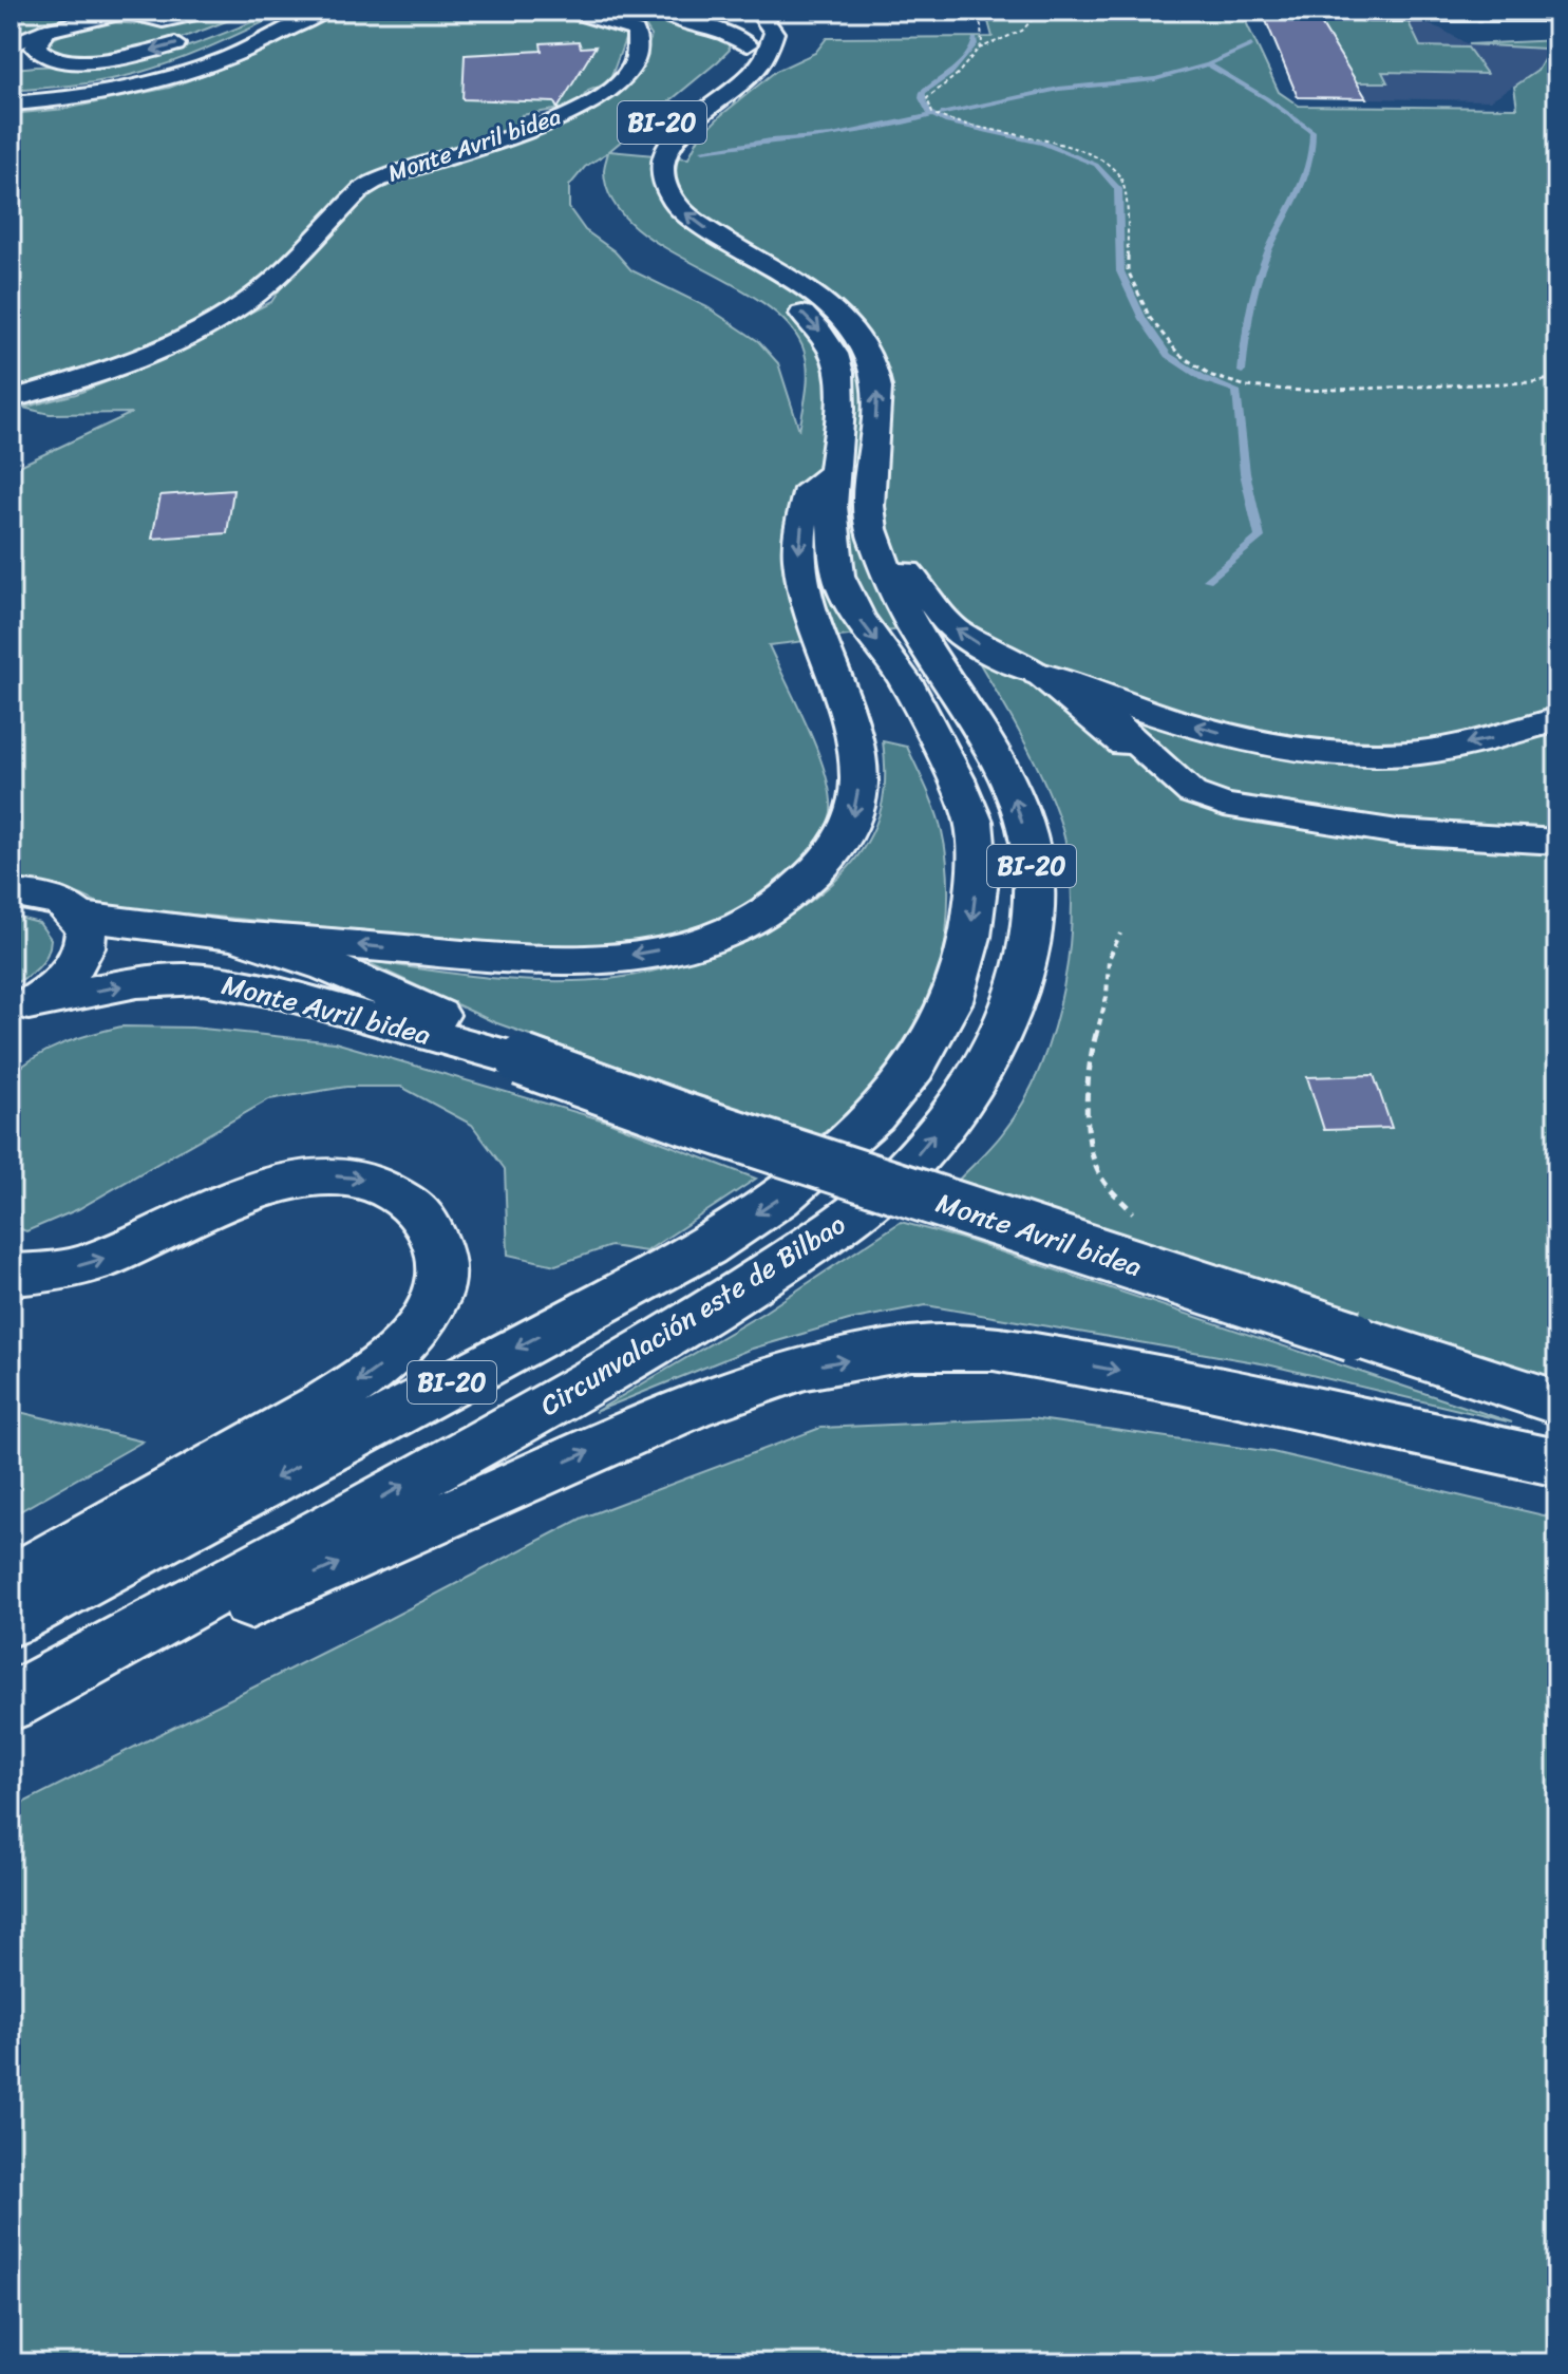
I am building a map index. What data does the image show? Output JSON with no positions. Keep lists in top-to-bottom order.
{
  "streets": {
    "main road": ["BI-20", "Monte Avril bidea", "Circunvalación este de Bilbao"]
  }
}
